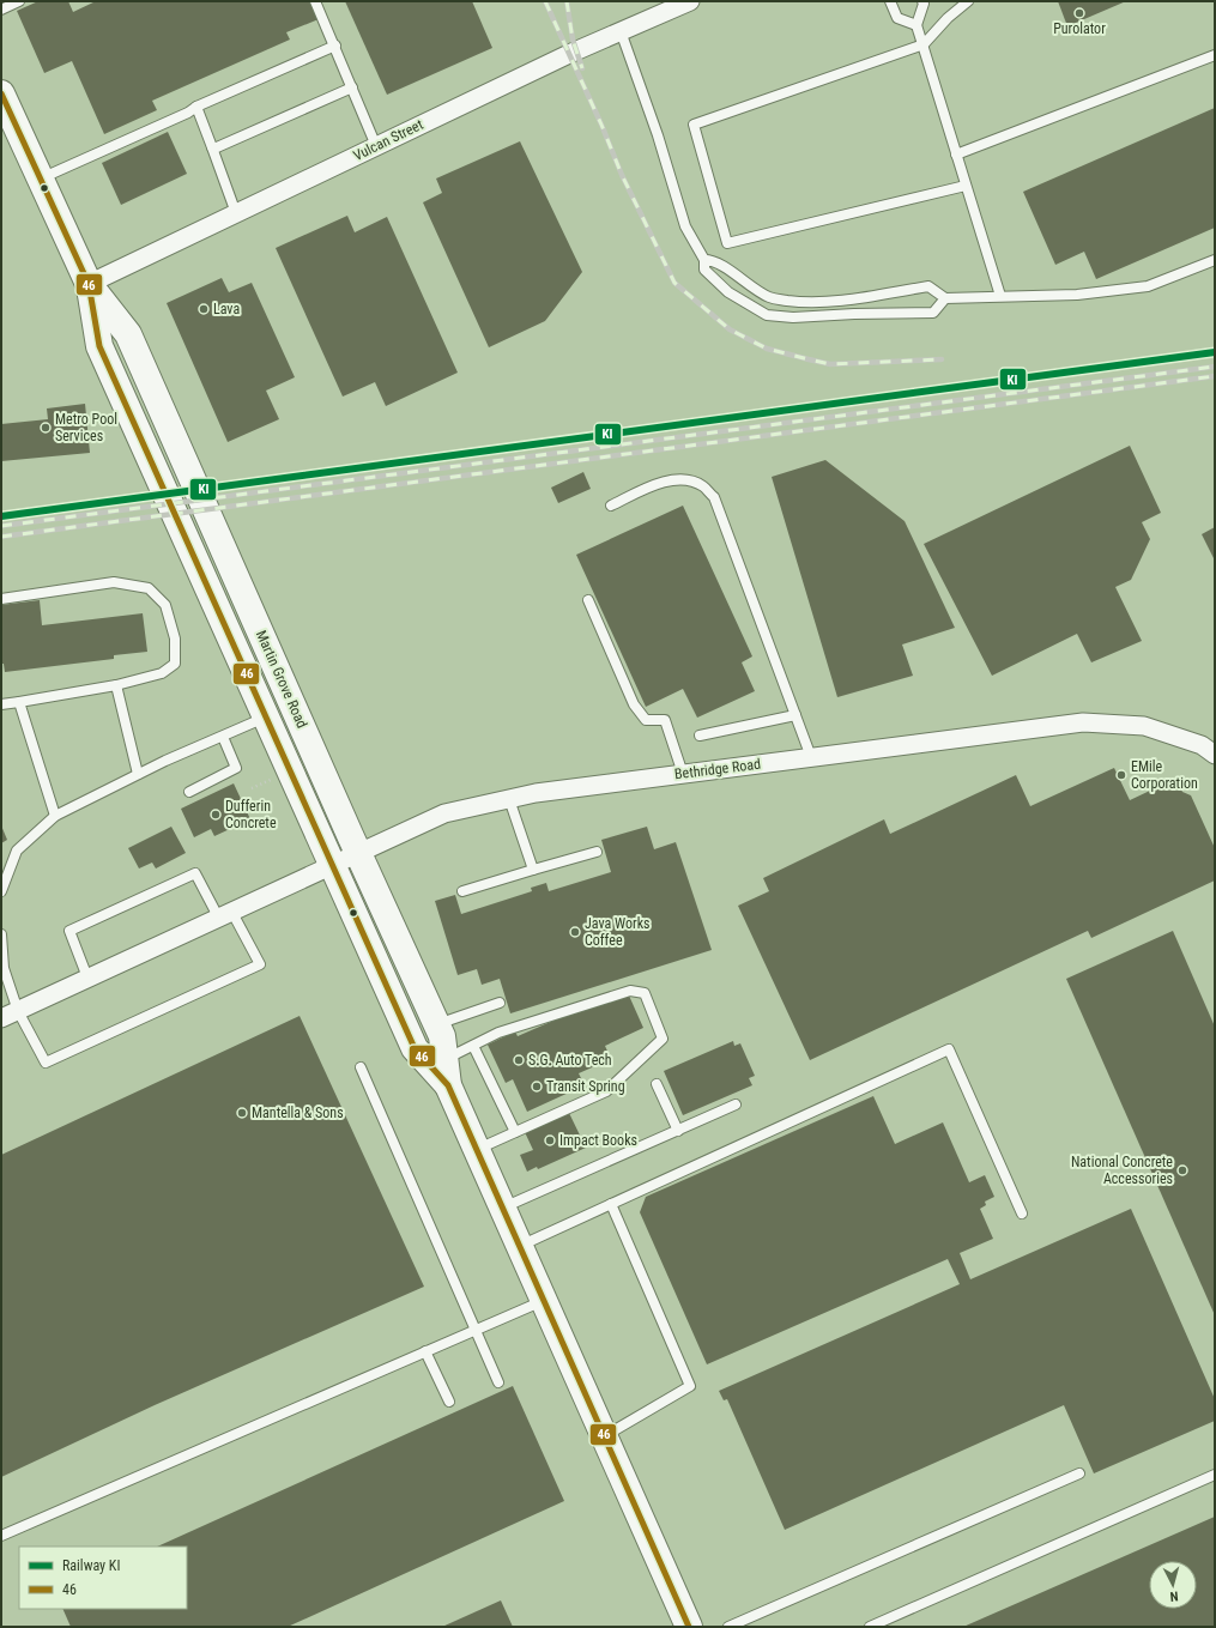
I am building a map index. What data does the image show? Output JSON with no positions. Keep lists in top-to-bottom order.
{
  "streets": {
    "main road": ["Martin Grove Road"],
    "street": ["Vulcan Street", "Bethridge Road"]
  },
  "crossings": [
    ["Vulcan Street", "Martin Grove Road"],
    ["Martin Grove Road", "Bethridge Road"]
  ],
  "places": [
    "Purolator",
    "Lava",
    "Metro Pool Services",
    "EMile Corporation",
    "Dufferin Concrete",
    "Java Works Coffee",
    "S.G. Auto Tech",
    "Transit Spring",
    "Mantella & Sons",
    "Impact Books",
    "National Concrete Accessories"
  ],
  "lines": ["transit line 46", "rail line KI"],
  "legend": ["Railway KI", "46"],
  "north": "bottom"
}
